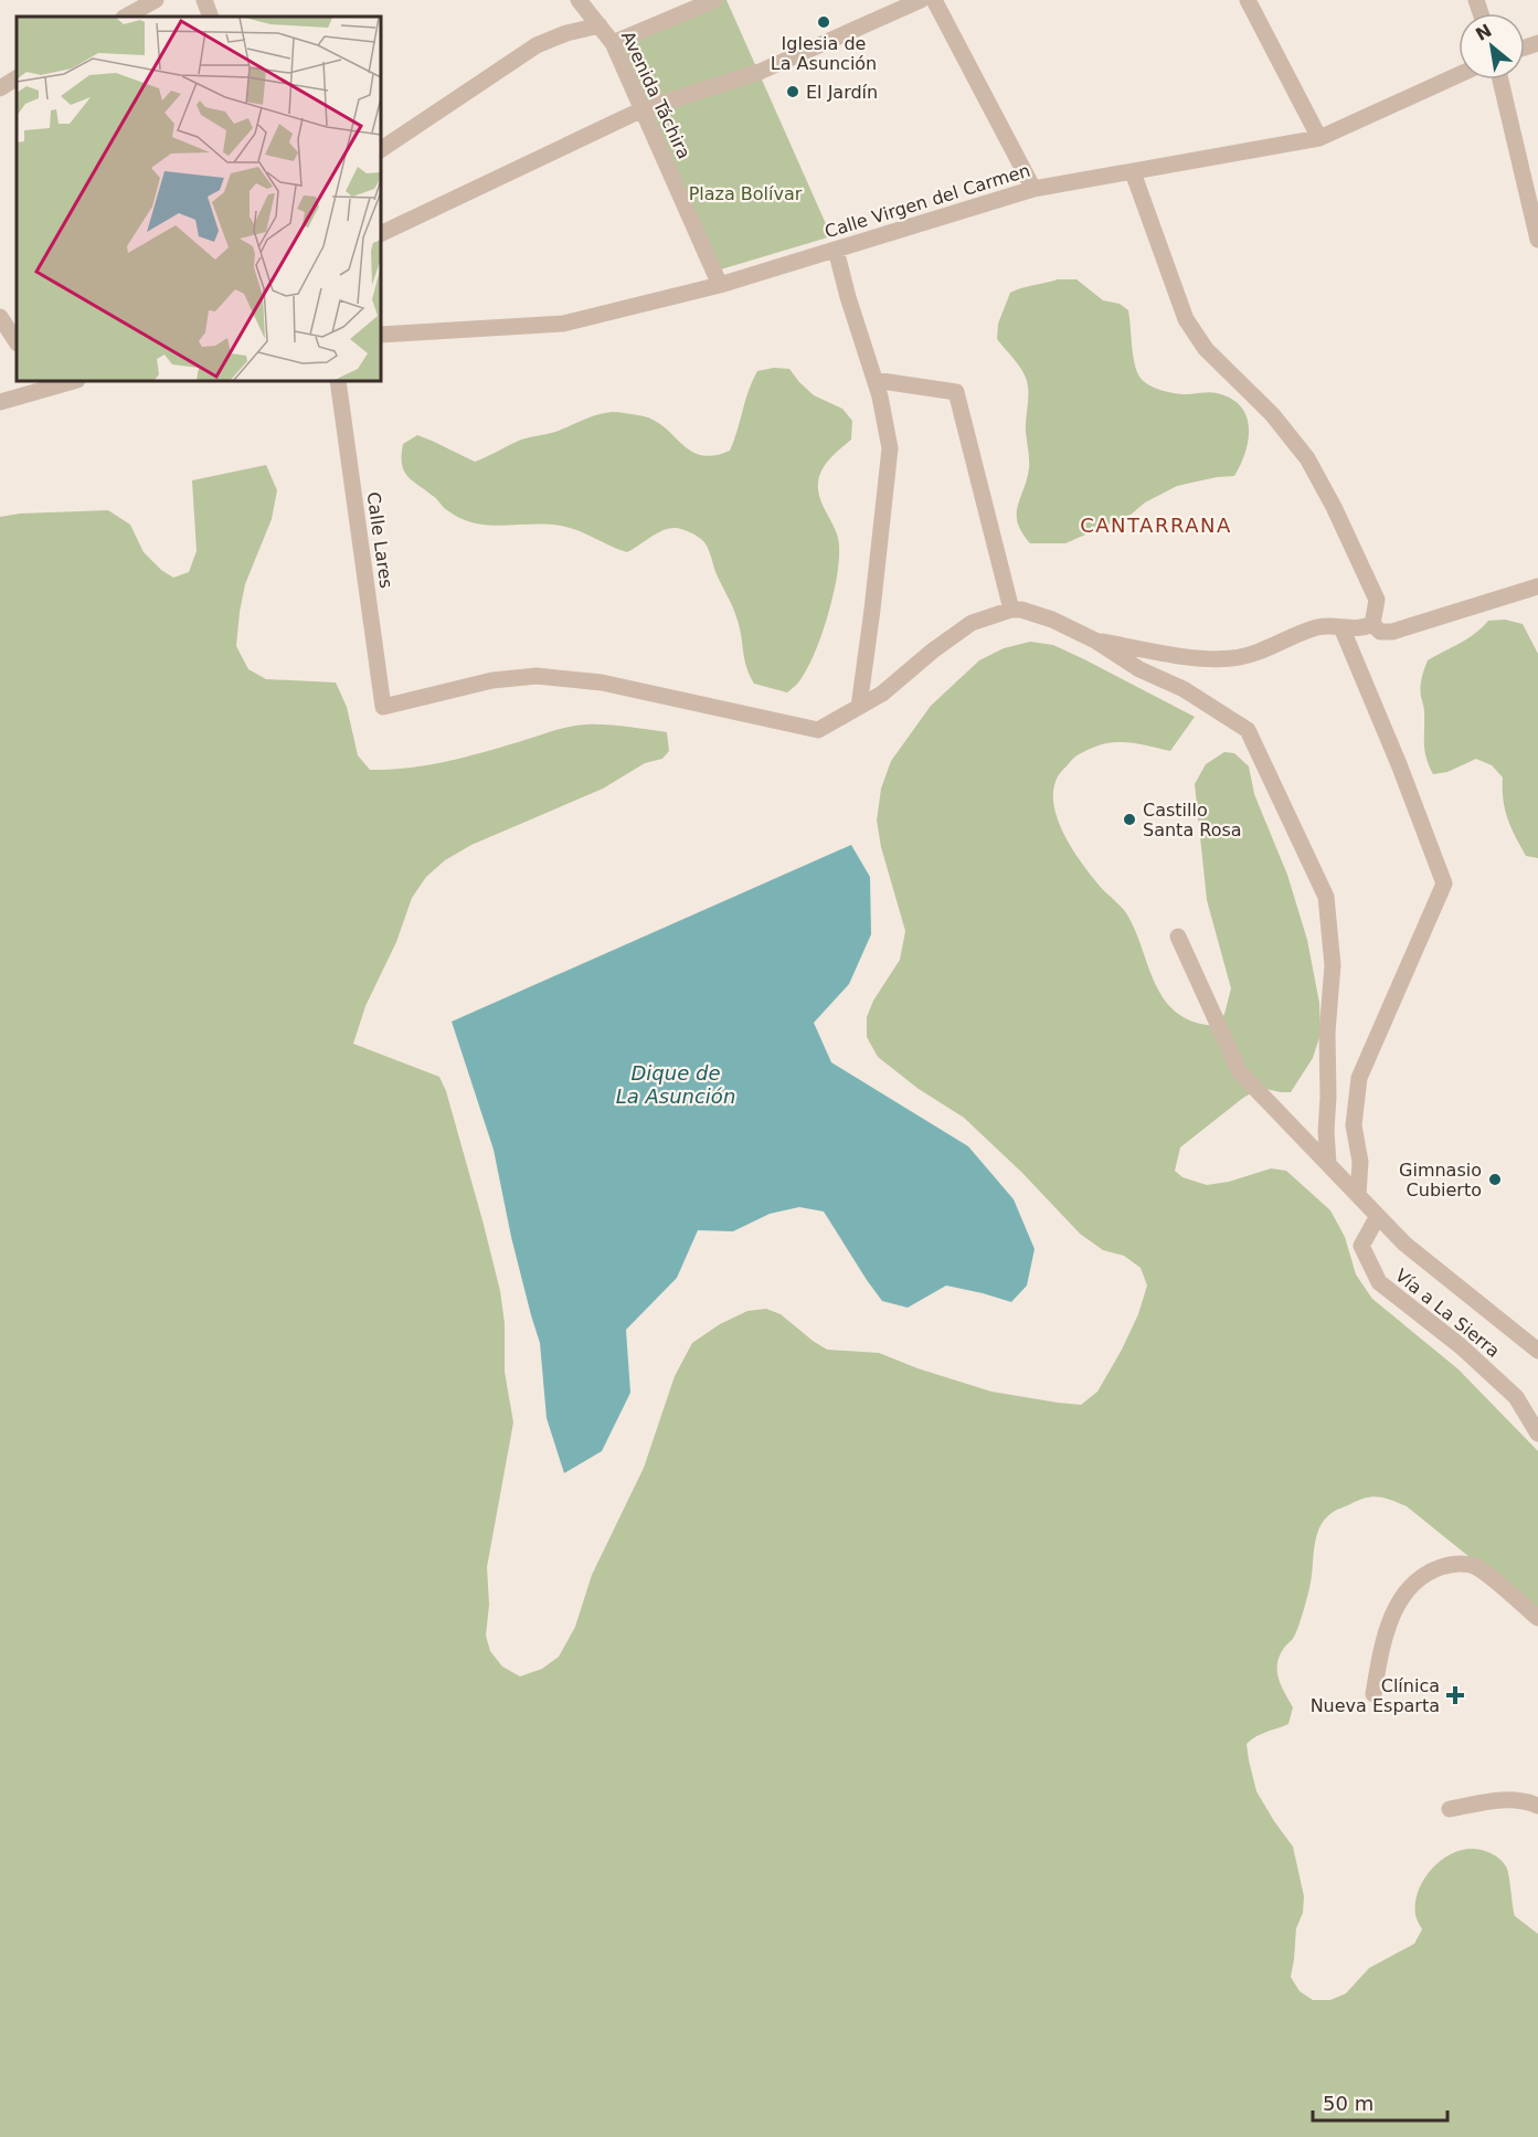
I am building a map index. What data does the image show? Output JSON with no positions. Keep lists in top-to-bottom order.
{
  "streets": {
    "street": [
      "Avenida Táchira",
      "Calle Virgen del Carmen",
      "Calle Lares",
      "Vía a La Sierra"
    ]
  },
  "crossings": [
    ["Avenida Táchira", "Calle Virgen del Carmen"]
  ],
  "districts": ["CANTARRANA"],
  "water": ["Dique de La Asunción"],
  "parks": ["Plaza Bolívar"],
  "places": {
    "other": [
      "Iglesia de La Asunción",
      "El Jardín",
      "Castillo Santa Rosa",
      "Gimnasio Cubierto"
    ],
    "health": ["Clínica Nueva Esparta"]
  },
  "scale_bar": "50 m",
  "north": "top left"
}
